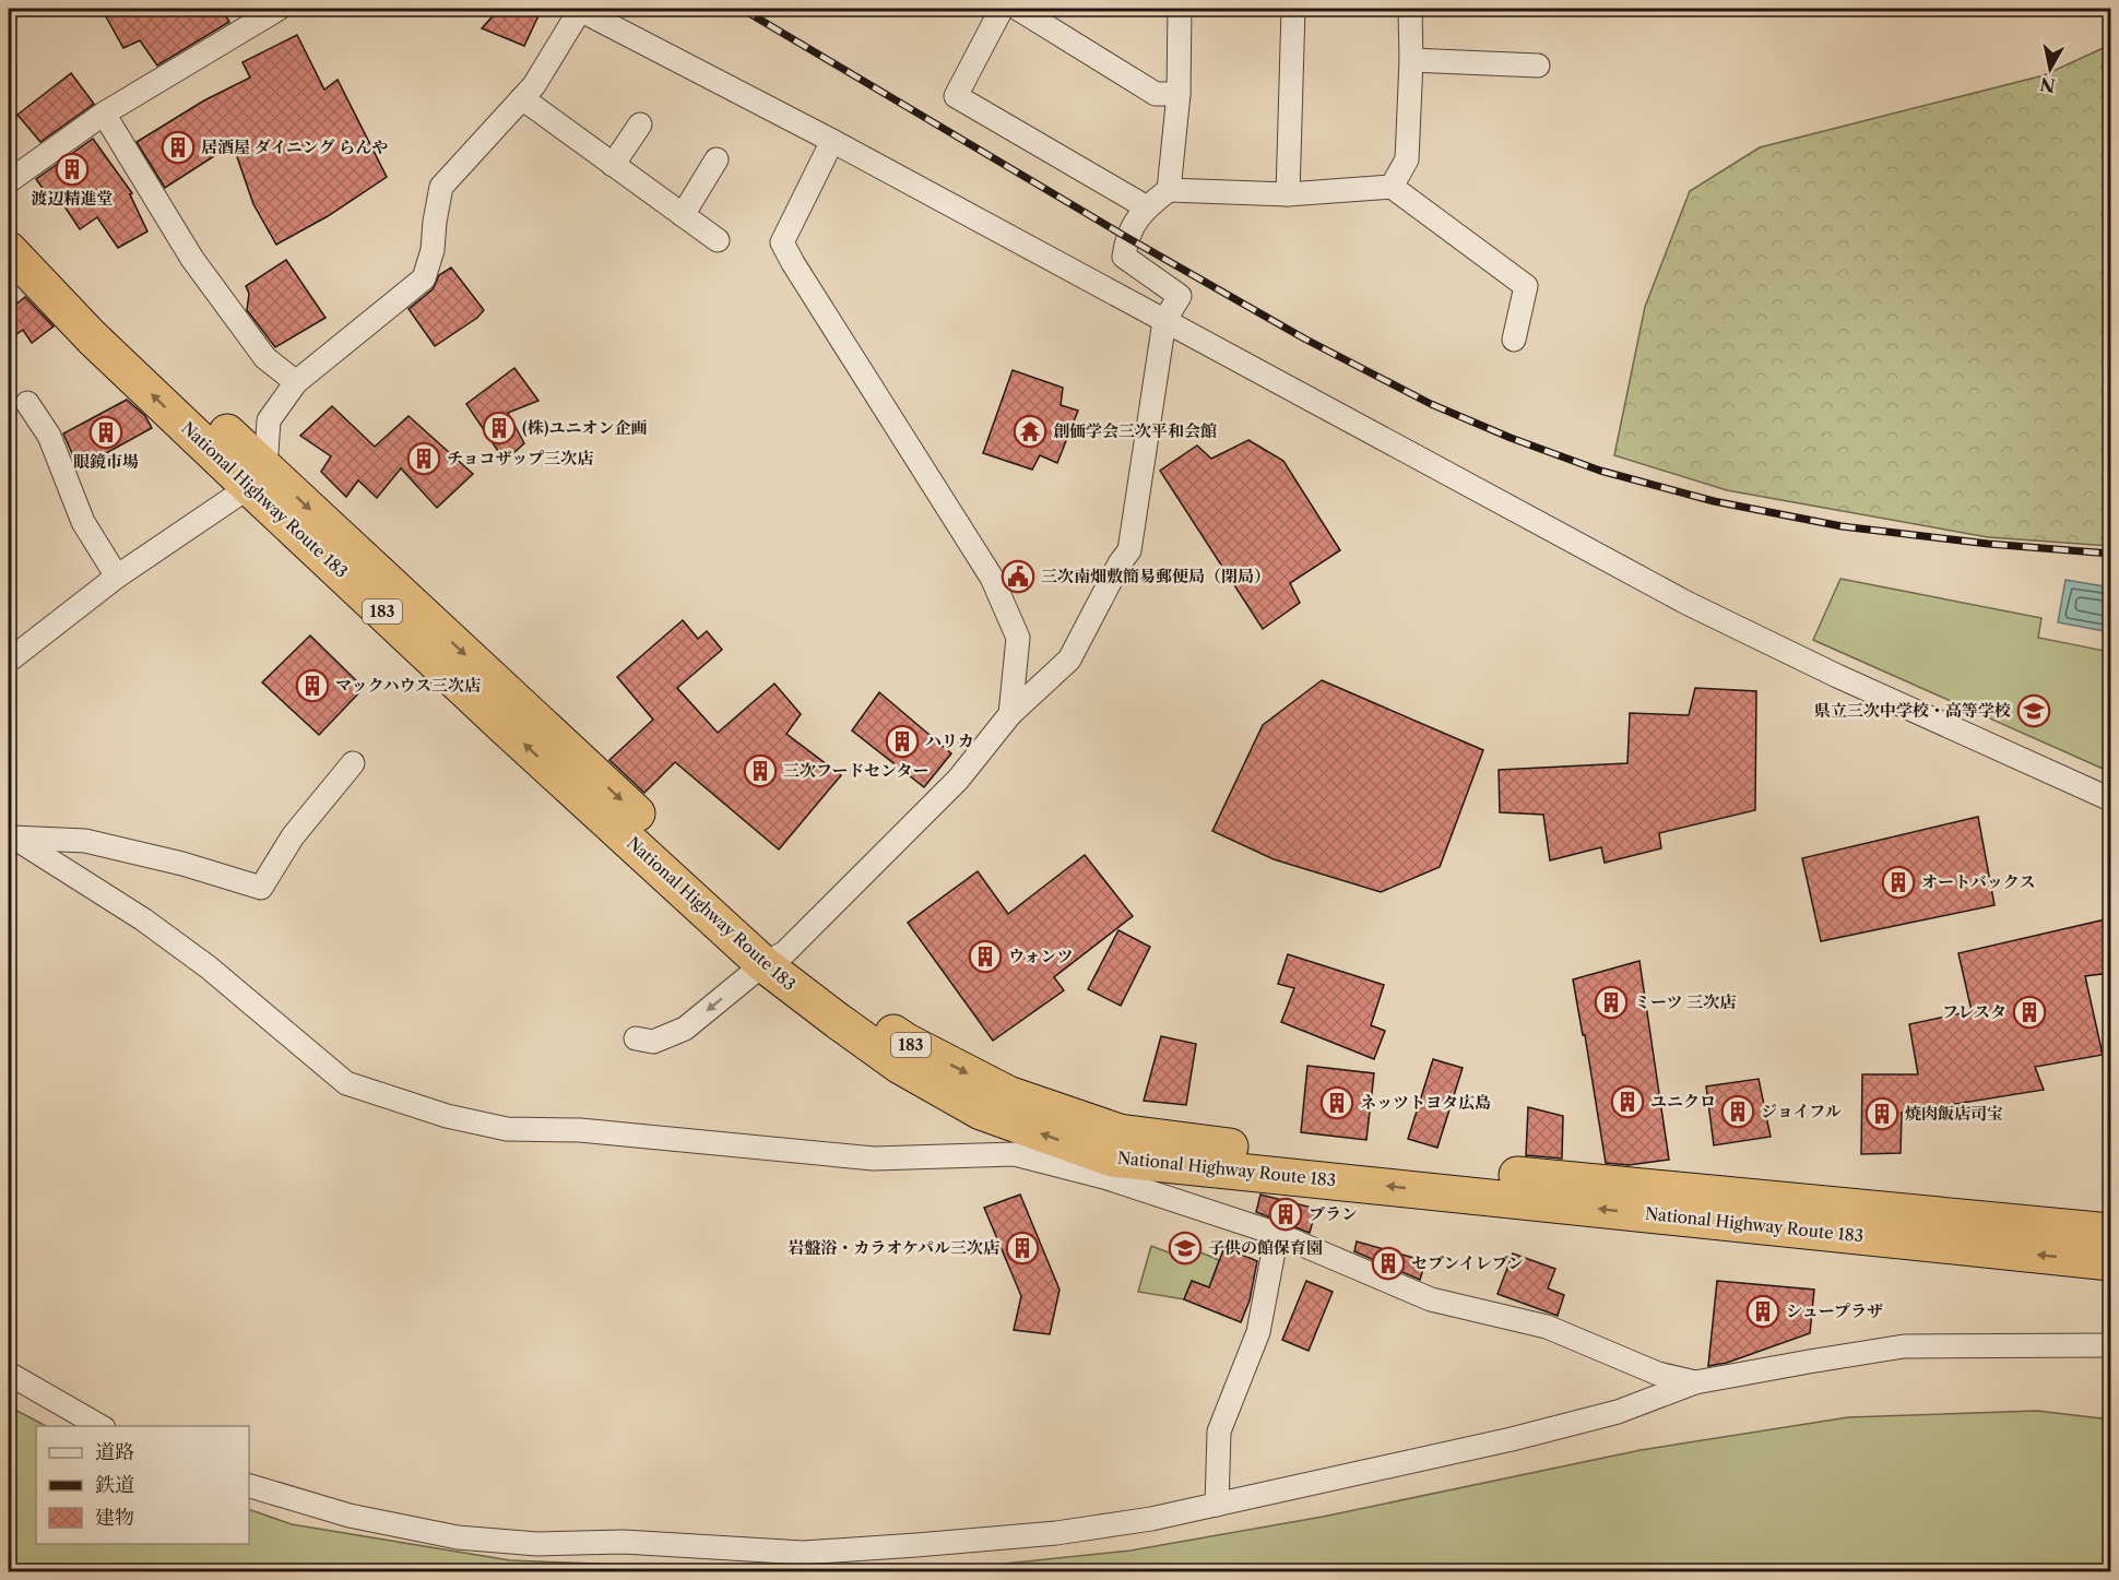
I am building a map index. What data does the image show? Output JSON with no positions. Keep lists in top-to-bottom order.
{
  "streets": {
    "highway": ["National Highway Route 183", "183"]
  },
  "places": {
    "building": [
      "居酒屋 ダイニング らんや",
      "渡辺精進堂",
      "(株)ユニオン企画",
      "眼鏡市場",
      "チョコザップ三次店",
      "マックハウス三次店",
      "ハリカ",
      "三次フードセンター",
      "オートバックス",
      "ウォンツ",
      "ミーツ 三次店",
      "フレスタ",
      "ユニクロ",
      "ネッツトヨタ広島",
      "ジョイフル",
      "焼肉飯店司宝",
      "ブラン",
      "岩盤浴・カラオケパル三次店",
      "セブンイレブン",
      "シュープラザ"
    ],
    "temple": ["創価学会三次平和会館"],
    "public building": ["三次南畑敷簡易郵便局（閉局）"],
    "school or university": ["県立三次中学校・高等学校", "子供の館保育園"]
  },
  "legend": ["道路", "鉄道", "建物"],
  "north": "bottom"
}
